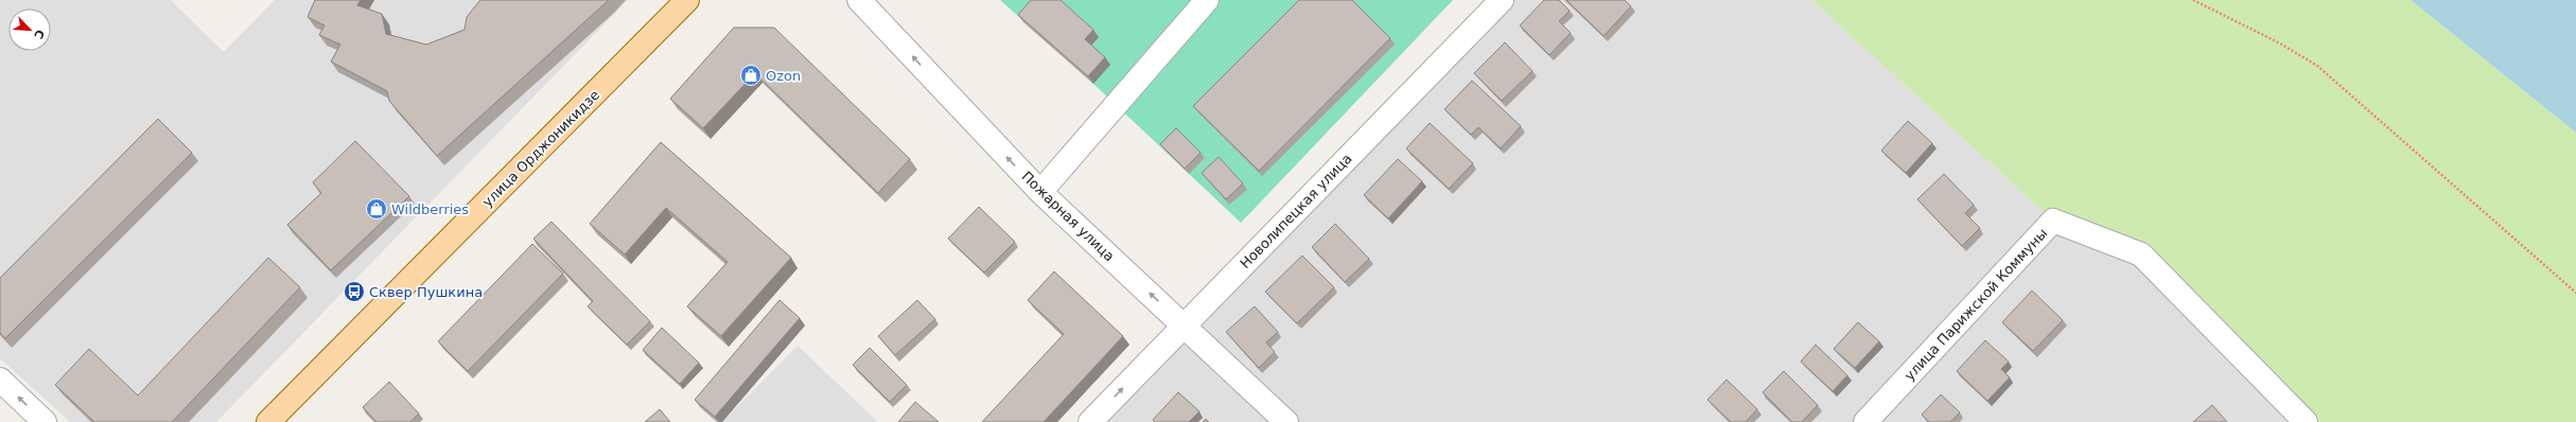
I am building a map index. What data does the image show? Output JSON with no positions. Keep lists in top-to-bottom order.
{
  "streets": {
    "main road": ["улица Орджоникидзе"],
    "street": ["Новолипецкая улица", "Пожарная улица", "улица Парижской Коммуны"]
  },
  "crossings": [
    ["Новолипецкая улица", "Пожарная улица"]
  ],
  "one_way": ["Пожарная улица"],
  "places": {
    "shop": ["Ozon", "Wildberries"],
    "bus stop": ["Сквер Пушкина"]
  },
  "north": "bottom right"
}
